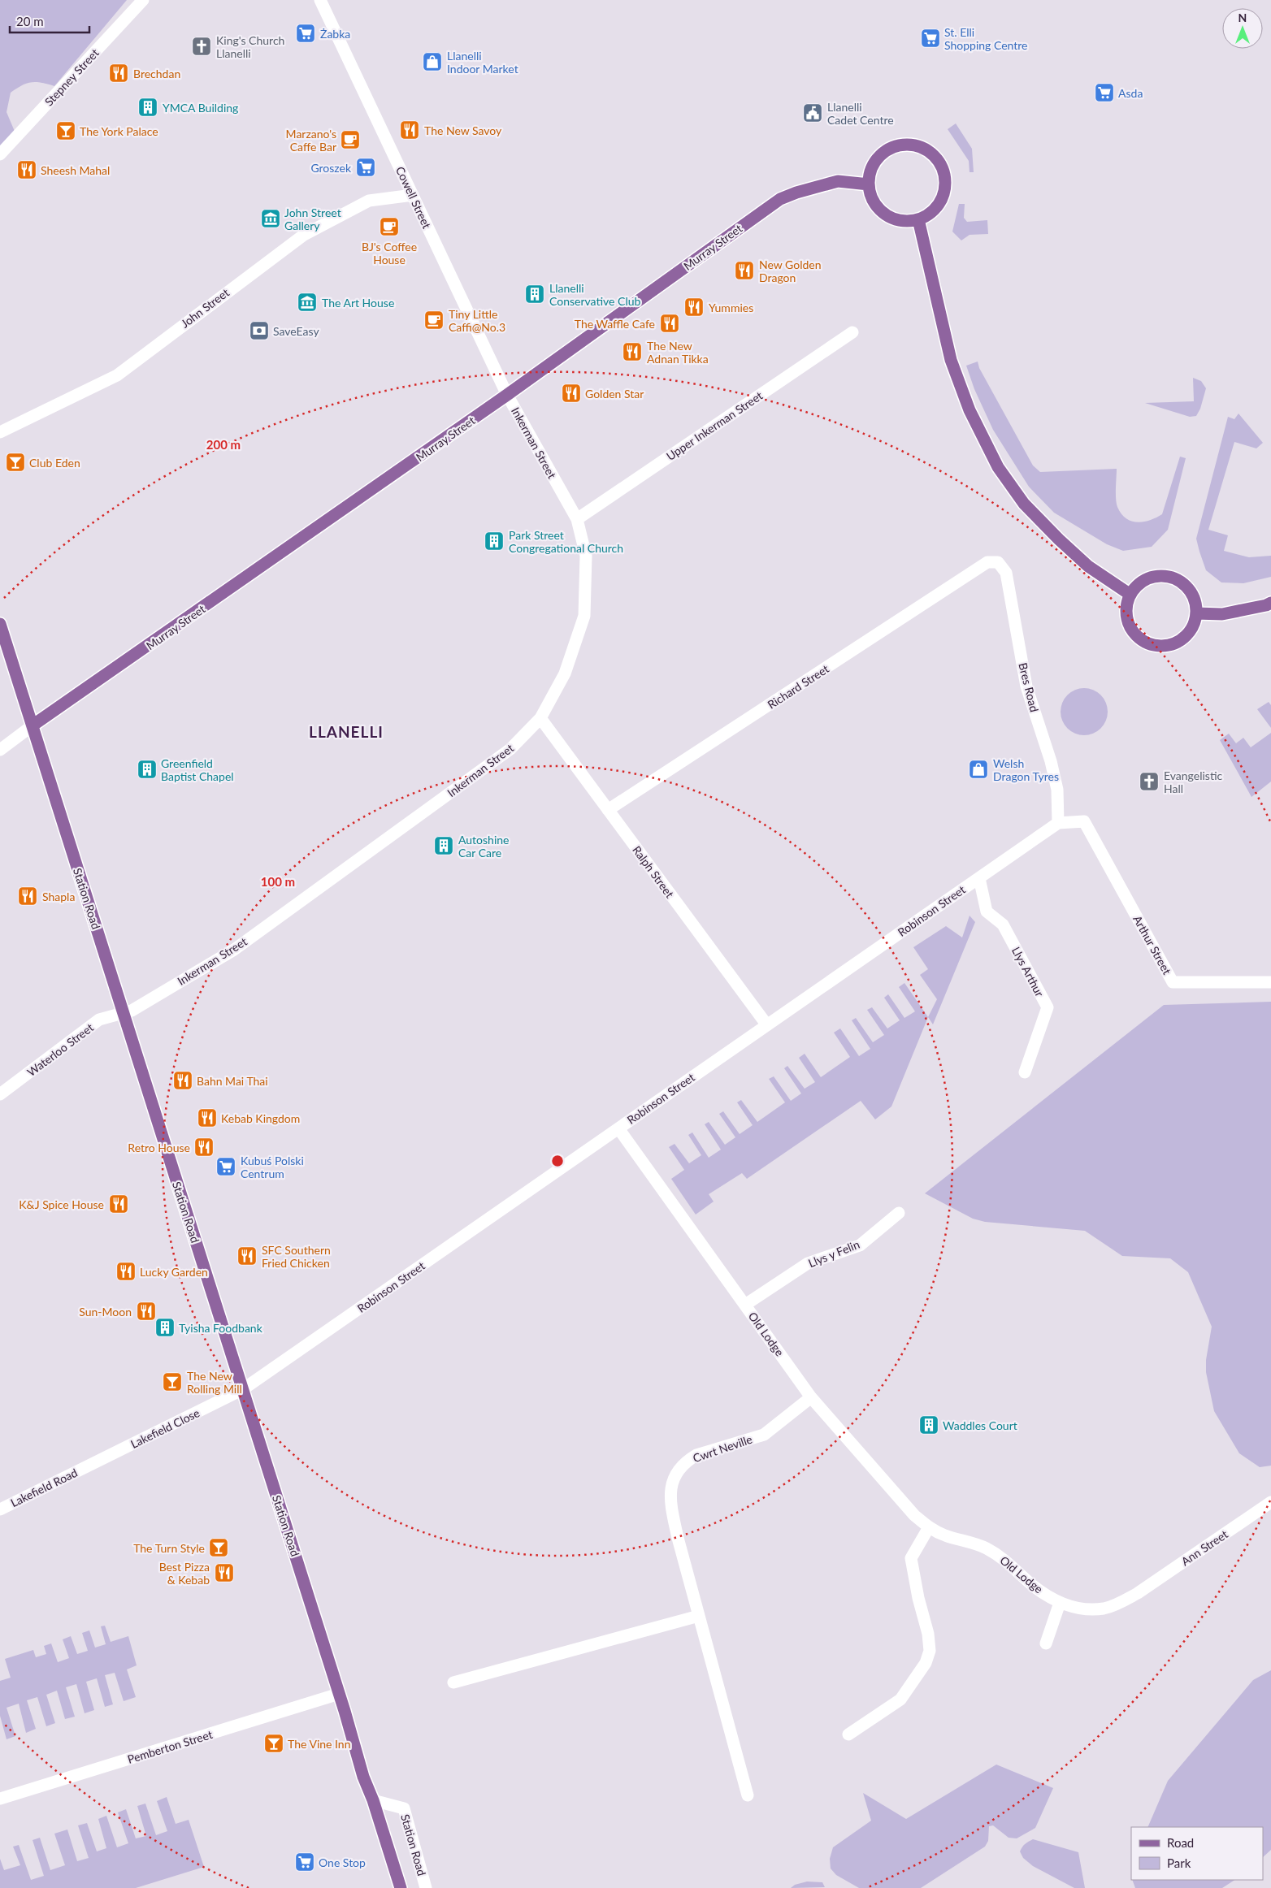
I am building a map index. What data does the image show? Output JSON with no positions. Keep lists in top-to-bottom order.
{
  "streets": {
    "main road": ["Murray Street", "Station Road"],
    "street": [
      "Stepney Street",
      "Cowell Street",
      "John Street",
      "Upper Inkerman Street",
      "Inkerman Street",
      "Richard Street",
      "Bres Road",
      "Ralph Street",
      "Robinson Street",
      "Arthur Street",
      "Llys Arthur",
      "Waterloo Street",
      "Llys y Felin",
      "Old Lodge",
      "Lakefield Close",
      "Cwrt Neville",
      "Lakefield Road",
      "Ann Street",
      "Pemberton Street"
    ]
  },
  "crossings": [
    ["Cowell Street", "Murray Street"],
    ["Cowell Street", "John Street"],
    ["Cowell Street", "Inkerman Street"],
    ["Murray Street", "Inkerman Street"],
    ["Murray Street", "Station Road"],
    ["Upper Inkerman Street", "Inkerman Street"],
    ["Inkerman Street", "Ralph Street"],
    ["Inkerman Street", "Station Road"],
    ["Inkerman Street", "Waterloo Street"],
    ["Richard Street", "Bres Road"],
    ["Richard Street", "Ralph Street"],
    ["Bres Road", "Robinson Street"],
    ["Bres Road", "Arthur Street"],
    ["Ralph Street", "Robinson Street"],
    ["Station Road", "Robinson Street"],
    ["Station Road", "Waterloo Street"],
    ["Station Road", "Lakefield Close"],
    ["Station Road", "Pemberton Street"],
    ["Robinson Street", "Arthur Street"],
    ["Robinson Street", "Llys Arthur"],
    ["Robinson Street", "Old Lodge"],
    ["Robinson Street", "Lakefield Close"],
    ["Llys y Felin", "Old Lodge"],
    ["Old Lodge", "Cwrt Neville"],
    ["Old Lodge", "Ann Street"],
    ["Lakefield Close", "Lakefield Road"]
  ],
  "districts": ["LLANELLI"],
  "places": {
    "supermarket": [
      "Żabka",
      "St. Elli Shopping Centre",
      "Asda",
      "Groszek",
      "Kubuś Polski Centrum",
      "One Stop"
    ],
    "church": ["King's Church Llanelli", "Evangelistic Hall"],
    "shop": ["Llanelli Indoor Market", "Welsh Dragon Tyres"],
    "restaurant": [
      "Brechdan",
      "The New Savoy",
      "Sheesh Mahal",
      "New Golden Dragon",
      "Yummies",
      "The Waffle Cafe",
      "The New Adnan Tikka",
      "Golden Star",
      "Shapla",
      "Bahn Mai Thai",
      "Kebab Kingdom",
      "Retro House",
      "K&J Spice House",
      "SFC Southern Fried Chicken",
      "Lucky Garden",
      "Sun-Moon",
      "Best Pizza & Kebab"
    ],
    "building": [
      "YMCA Building",
      "Llanelli Conservative Club",
      "Park Street Congregational Church",
      "Greenfield Baptist Chapel",
      "Autoshine Car Care",
      "Tyisha Foodbank",
      "Waddles Court"
    ],
    "public building": ["Llanelli Cadet Centre"],
    "bar": [
      "The York Palace",
      "Club Eden",
      "The New Rolling Mill",
      "The Turn Style",
      "The Vine Inn"
    ],
    "cafe": ["Marzano's Caffe Bar", "BJ's Coffee House", "Tiny Little Caffi@No.3"],
    "museum": ["John Street Gallery", "The Art House"],
    "bank": ["SaveEasy"]
  },
  "legend": ["Road", "Park"],
  "scale_bar": "20 m",
  "north": "top",
  "rings": ["200 m", "100 m"]
}
